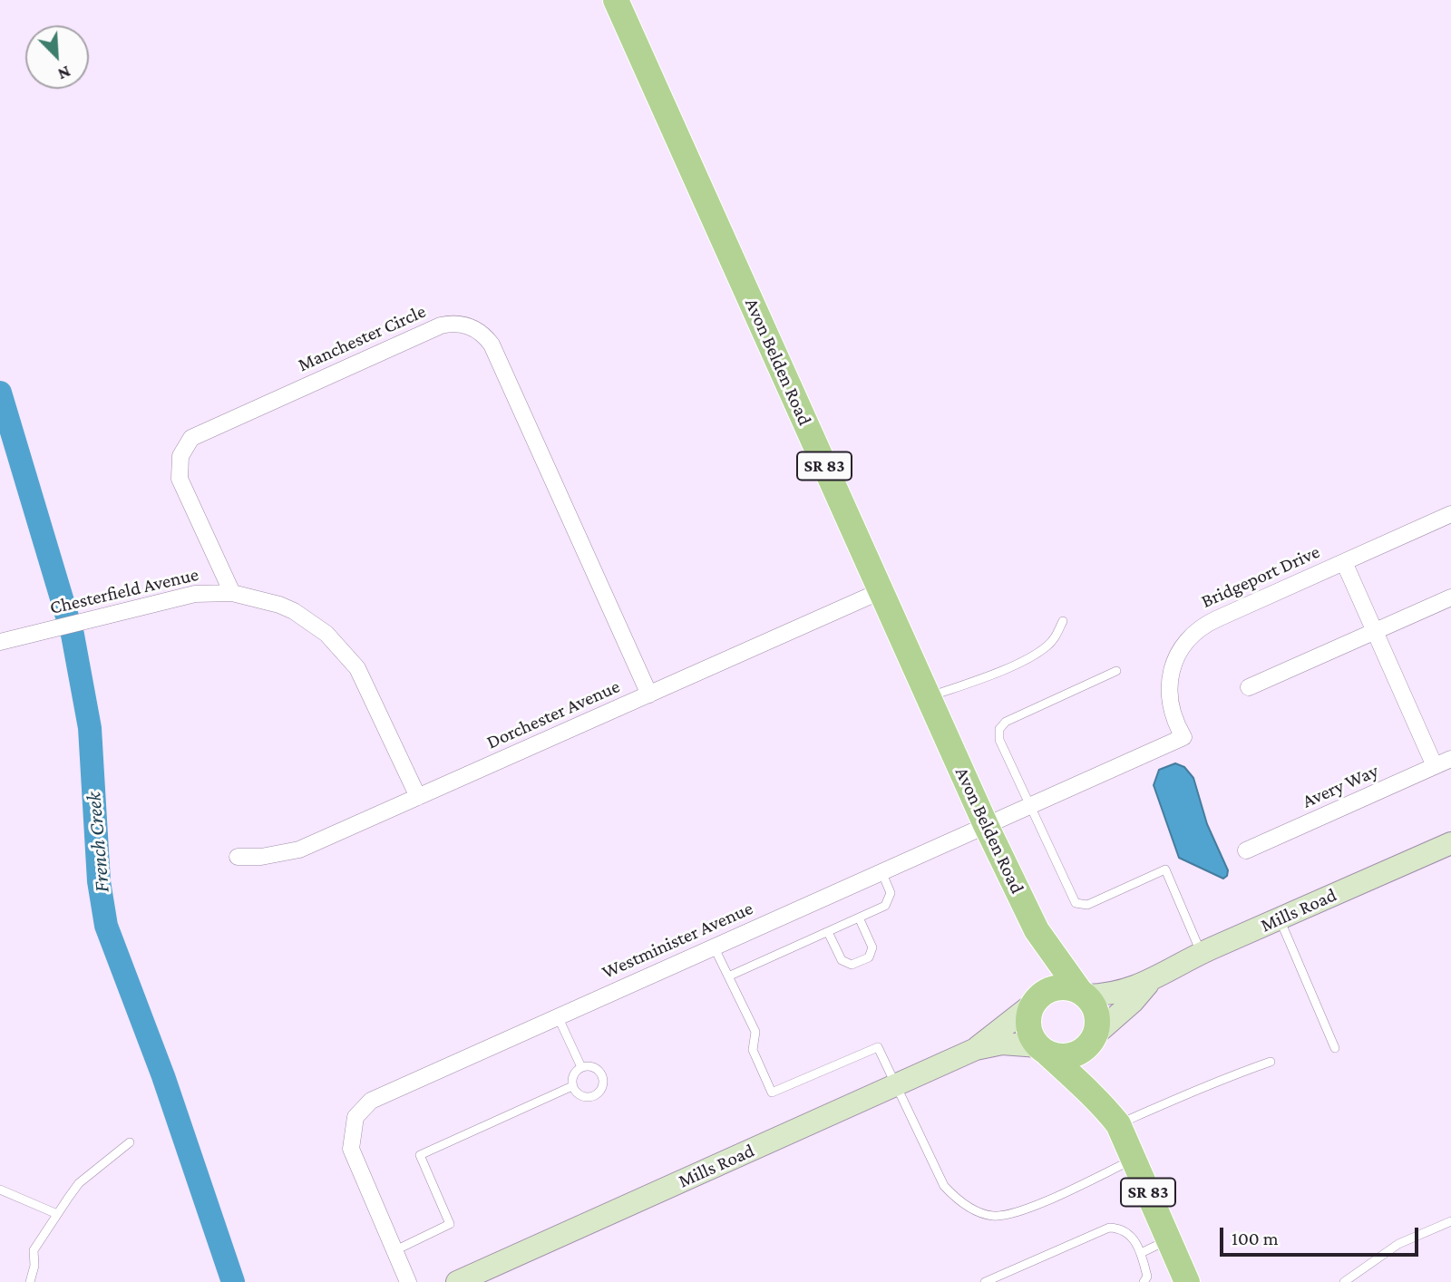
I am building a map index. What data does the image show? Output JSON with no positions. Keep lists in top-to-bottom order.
{
  "streets": {
    "main road": ["Avon Belden Road", "SR 83"],
    "street": [
      "Manchester Circle",
      "Bridgeport Drive",
      "Chesterfield Avenue",
      "Dorchester Avenue",
      "Avery Way",
      "Mills Road",
      "Westminister Avenue"
    ]
  },
  "crossings": [
    ["Manchester Circle", "Chesterfield Avenue"],
    ["Manchester Circle", "Dorchester Avenue"],
    ["Avon Belden Road", "SR 83"],
    ["Avon Belden Road", "Dorchester Avenue"],
    ["Avon Belden Road", "Mills Road"],
    ["Avon Belden Road", "Westminister Avenue"],
    ["SR 83", "Mills Road"],
    ["Bridgeport Drive", "Westminister Avenue"],
    ["Chesterfield Avenue", "Dorchester Avenue"]
  ],
  "water": ["French Creek"],
  "scale_bar": "100 m",
  "north": "bottom right"
}
